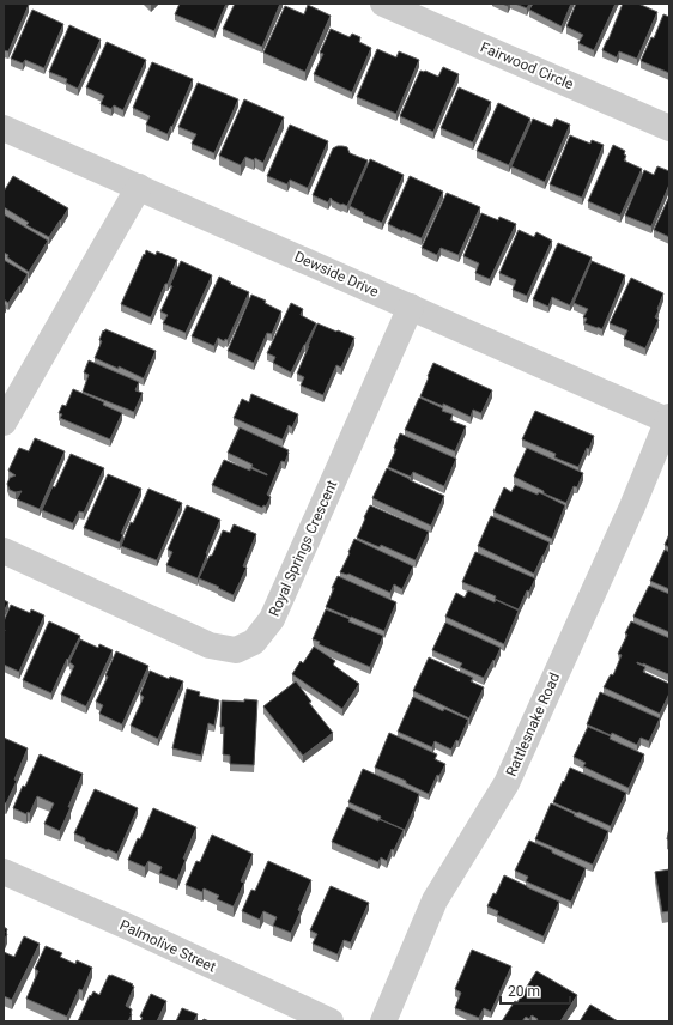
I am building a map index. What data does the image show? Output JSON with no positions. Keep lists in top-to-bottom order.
{
  "streets": {
    "street": [
      "Fairwood Circle",
      "Dewside Drive",
      "Royal Springs Crescent",
      "Rattlesnake Road",
      "Palmolive Street"
    ]
  },
  "crossings": [
    ["Dewside Drive", "Royal Springs Crescent"],
    ["Dewside Drive", "Rattlesnake Road"]
  ],
  "scale_bar": "20 m"
}
